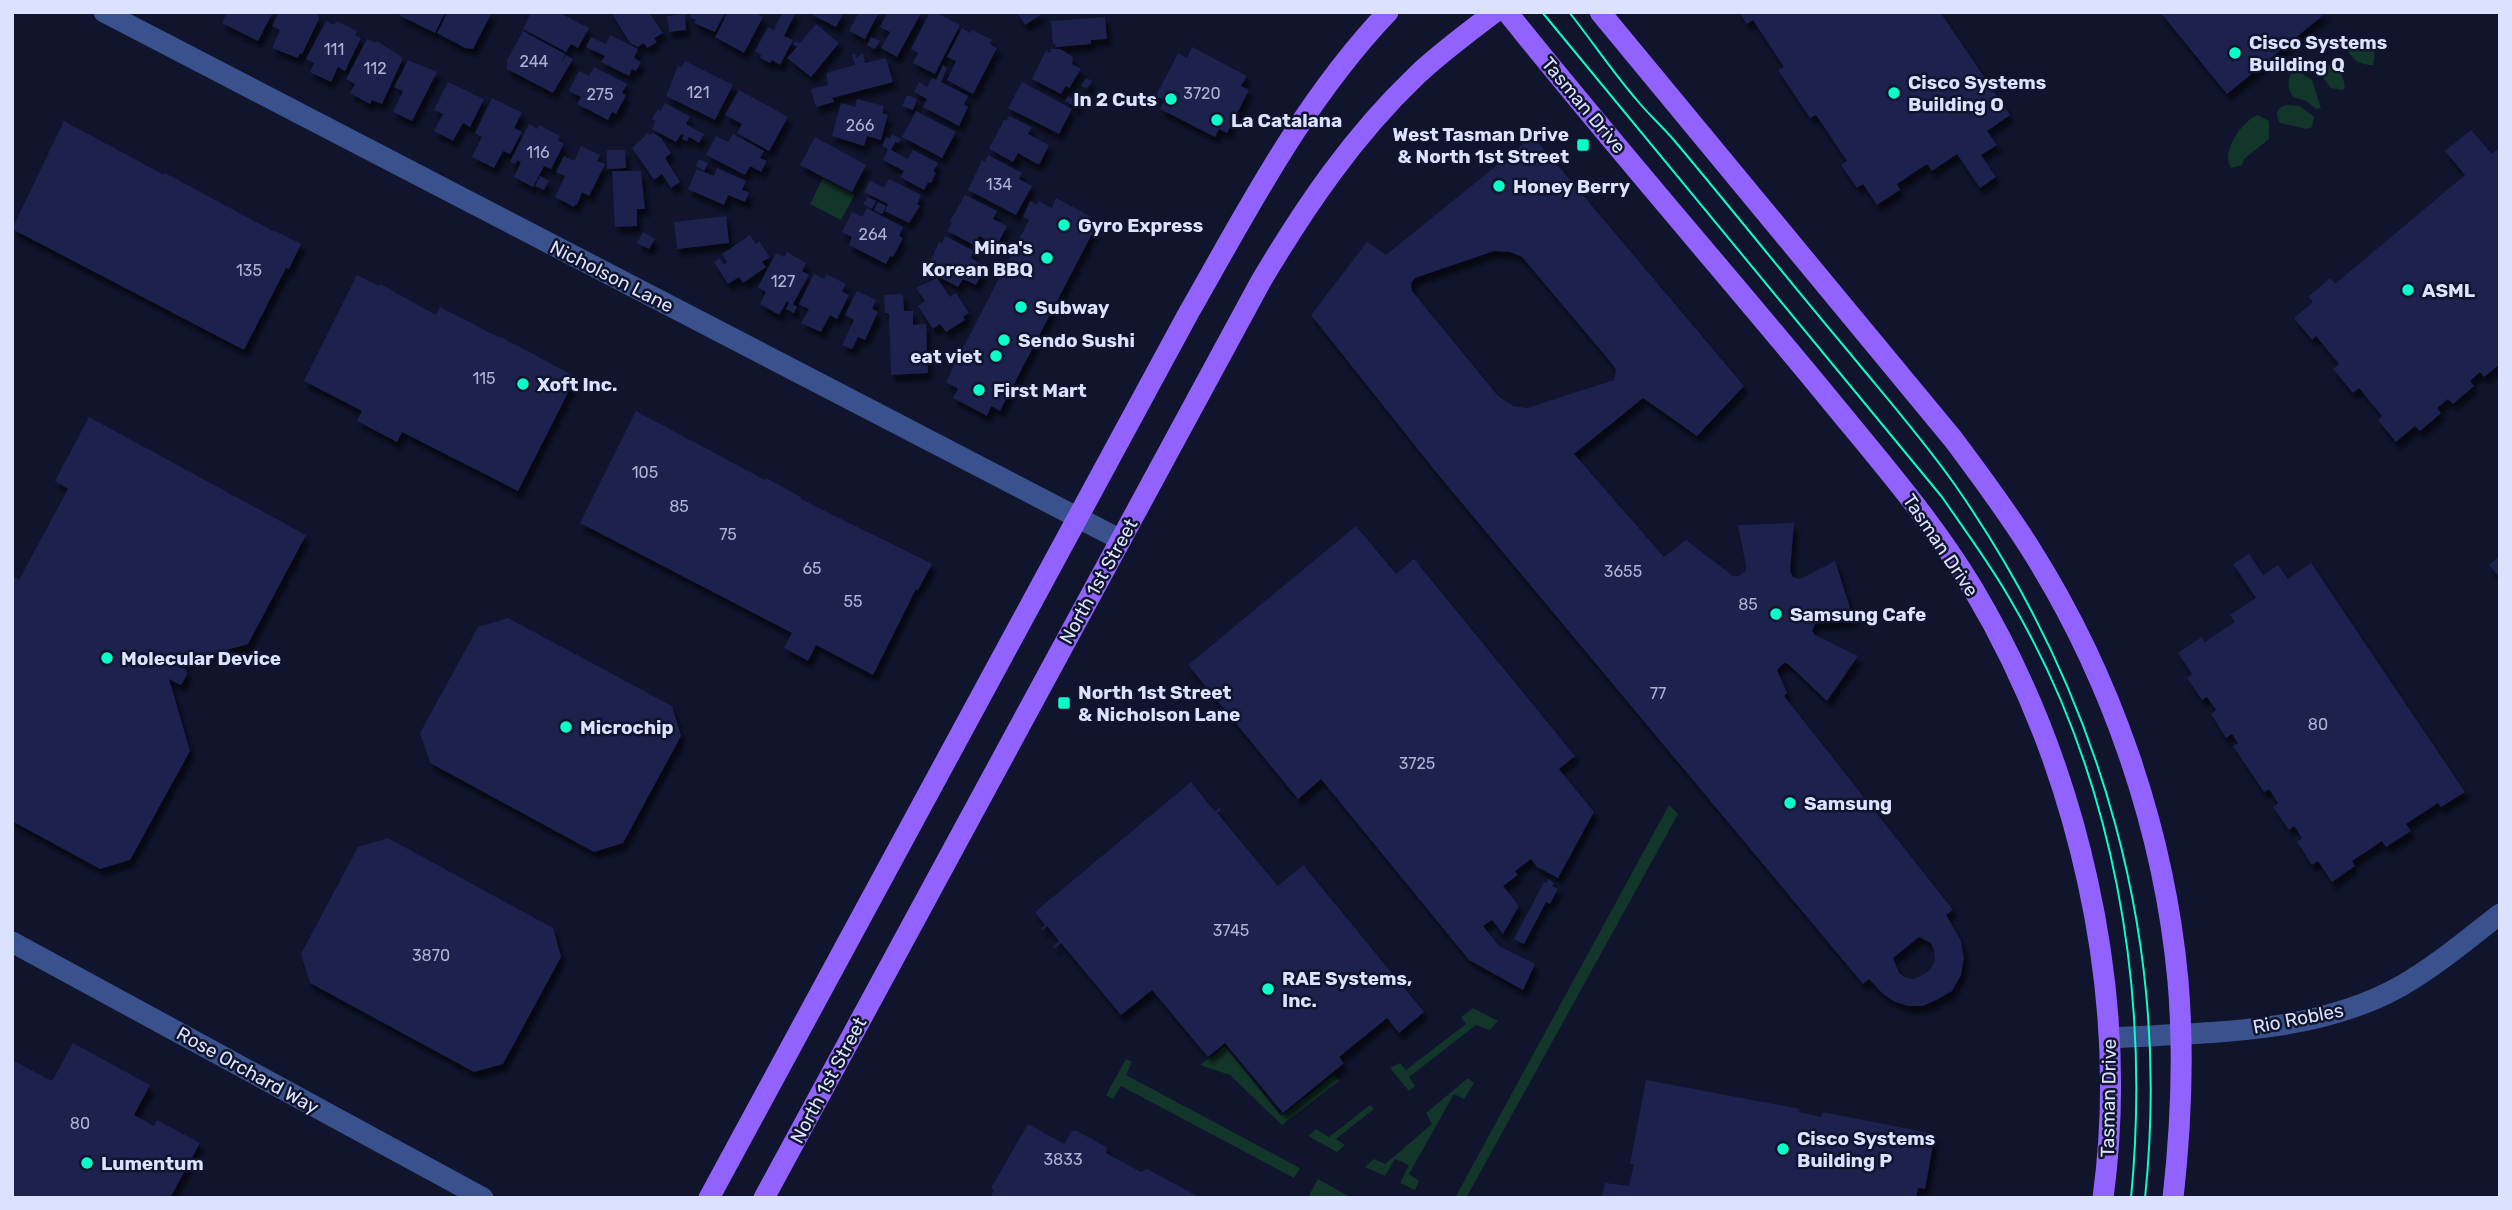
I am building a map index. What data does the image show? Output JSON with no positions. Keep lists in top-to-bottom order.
{
  "streets": {
    "main road": ["Tasman Drive", "North 1st Street"],
    "street": ["Nicholson Lane", "Rio Robles", "Rose Orchard Way"]
  },
  "crossings": [
    ["Tasman Drive", "Rio Robles"],
    ["Nicholson Lane", "North 1st Street"]
  ],
  "places": {
    "other": [
      "Cisco Systems Building Q",
      "Cisco Systems Building O",
      "In 2 Cuts",
      "La Catalana",
      "Honey Berry",
      "Gyro Express",
      "Mina's Korean BBQ",
      "ASML",
      "Subway",
      "Sendo Sushi",
      "eat viet",
      "Xoft Inc.",
      "First Mart",
      "Samsung Cafe",
      "Molecular Device",
      "Microchip",
      "Samsung",
      "RAE Systems, Inc.",
      "Cisco Systems Building P",
      "Lumentum"
    ],
    "transit": ["West Tasman Drive & North 1st Street", "North 1st Street & Nicholson Lane"]
  },
  "house_numbers": [
    "111",
    "244",
    "112",
    "121",
    "3720",
    "275",
    "266",
    "116",
    "134",
    "264",
    "135",
    "127",
    "115",
    "105",
    "85",
    "75",
    "65",
    "3655",
    "55",
    "85",
    "77",
    "80",
    "3725",
    "3745",
    "3870",
    "80",
    "3833"
  ]
}
